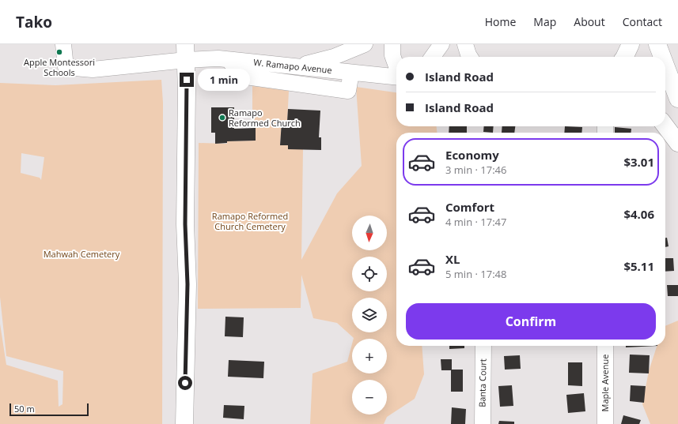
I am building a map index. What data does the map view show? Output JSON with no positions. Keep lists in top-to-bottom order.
{
  "streets": {
    "street": ["W. Ramapo Avenue", "Banta Court", "Maple Avenue"]
  },
  "parks": ["Ramapo Reformed Church Cemetery", "Mahwah Cemetery"],
  "places": ["Apple Montessori Schools", "Ramapo Reformed Church"],
  "scale_bar": "50 m",
  "north": "bottom",
  "page": {
    "header": "Tako",
    "nav": [
      "Home",
      "Map",
      "About",
      "Contact"
    ],
    "banner": ["Island Road", "Island Road"],
    "bubble": "1 min",
    "list": [
      {
        "name": "Economy",
        "note": "3 min · 17:46",
        "value": "$3.01"
      },
      {
        "name": "Comfort",
        "note": "4 min · 17:47",
        "value": "$4.06"
      },
      {
        "name": "XL",
        "note": "5 min · 17:48",
        "value": "$5.11"
      }
    ],
    "map_buttons": ["+", "−"],
    "buttons": "Confirm",
    "scale": "50 m"
  }
}
